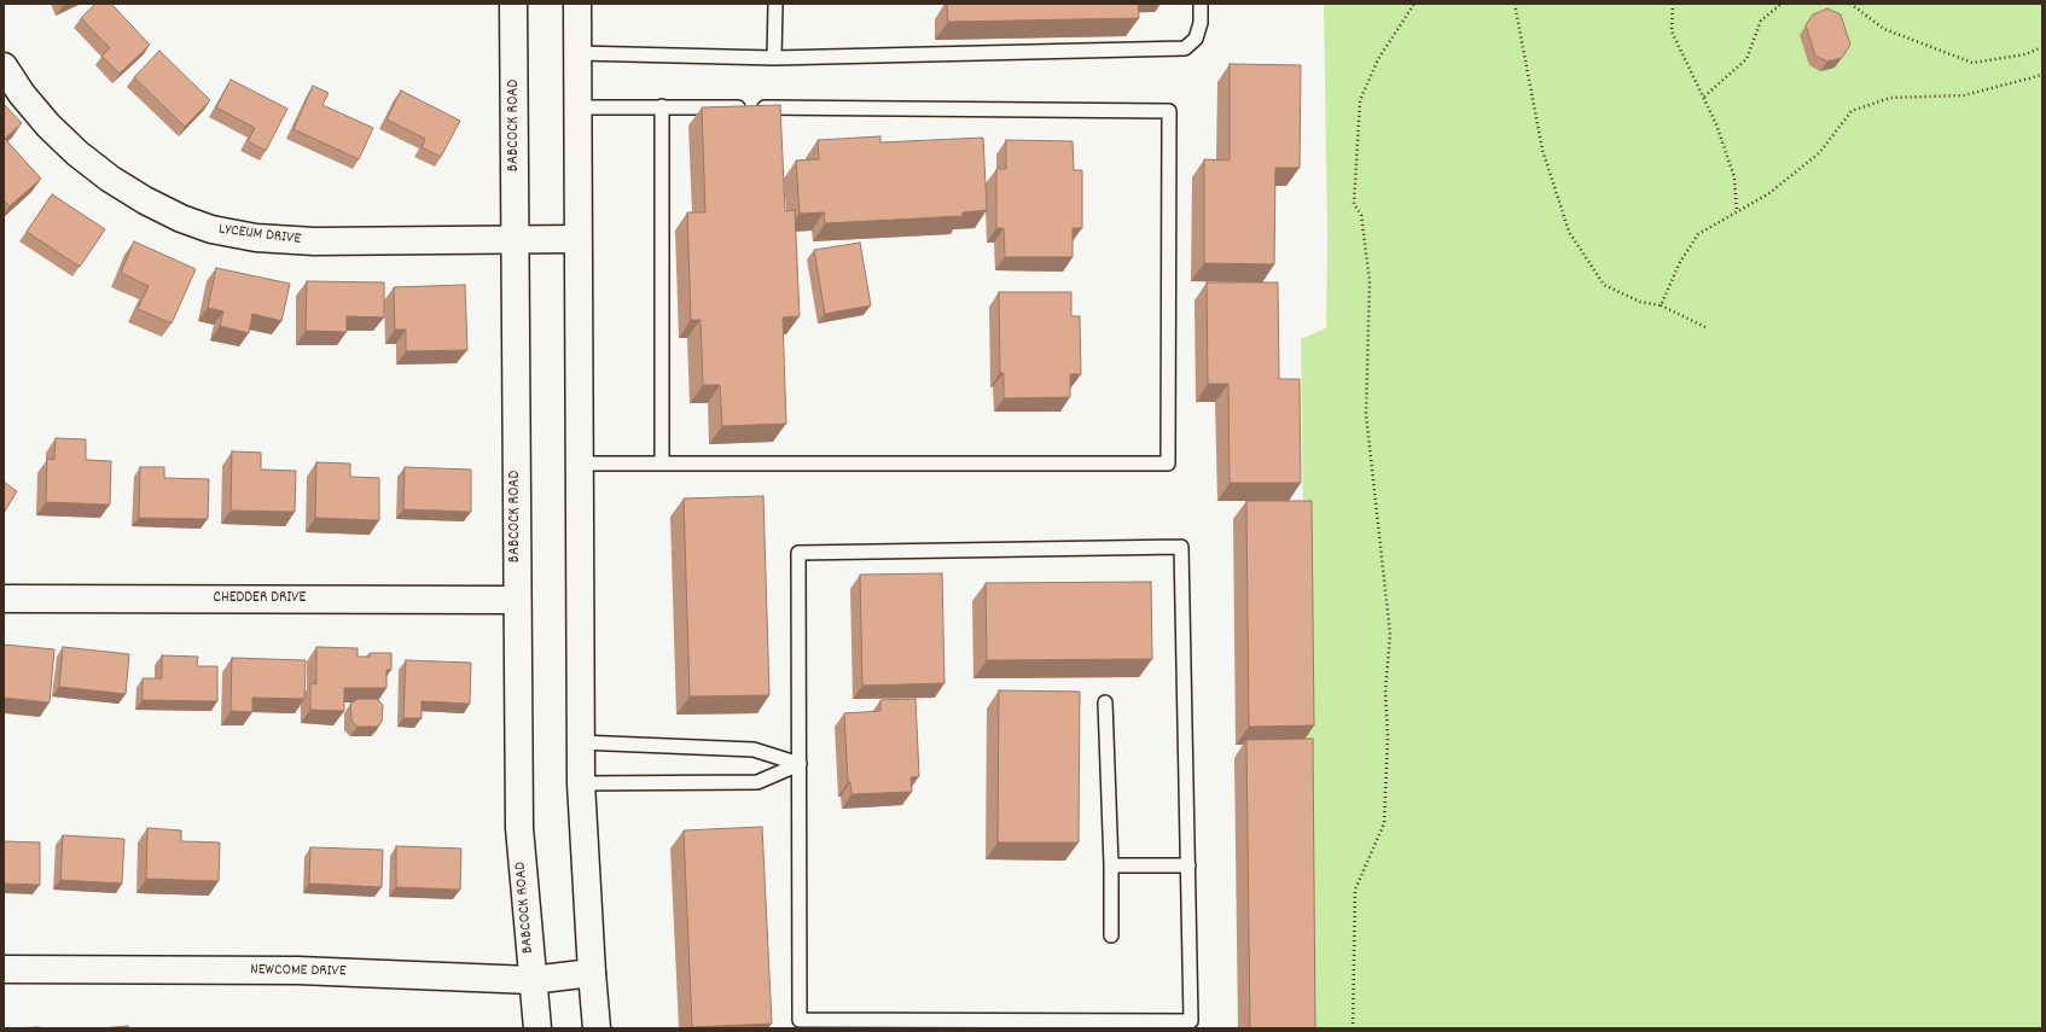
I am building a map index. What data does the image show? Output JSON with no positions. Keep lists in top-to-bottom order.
{
  "streets": {
    "main road": [
      "BABCOCK ROAD",
      "LYCEUM DRIVE",
      "CHEDDER DRIVE",
      "NEWCOME DRIVE"
    ]
  },
  "crossings": [
    ["BABCOCK ROAD", "LYCEUM DRIVE"],
    ["BABCOCK ROAD", "CHEDDER DRIVE"],
    ["BABCOCK ROAD", "NEWCOME DRIVE"]
  ]
}
